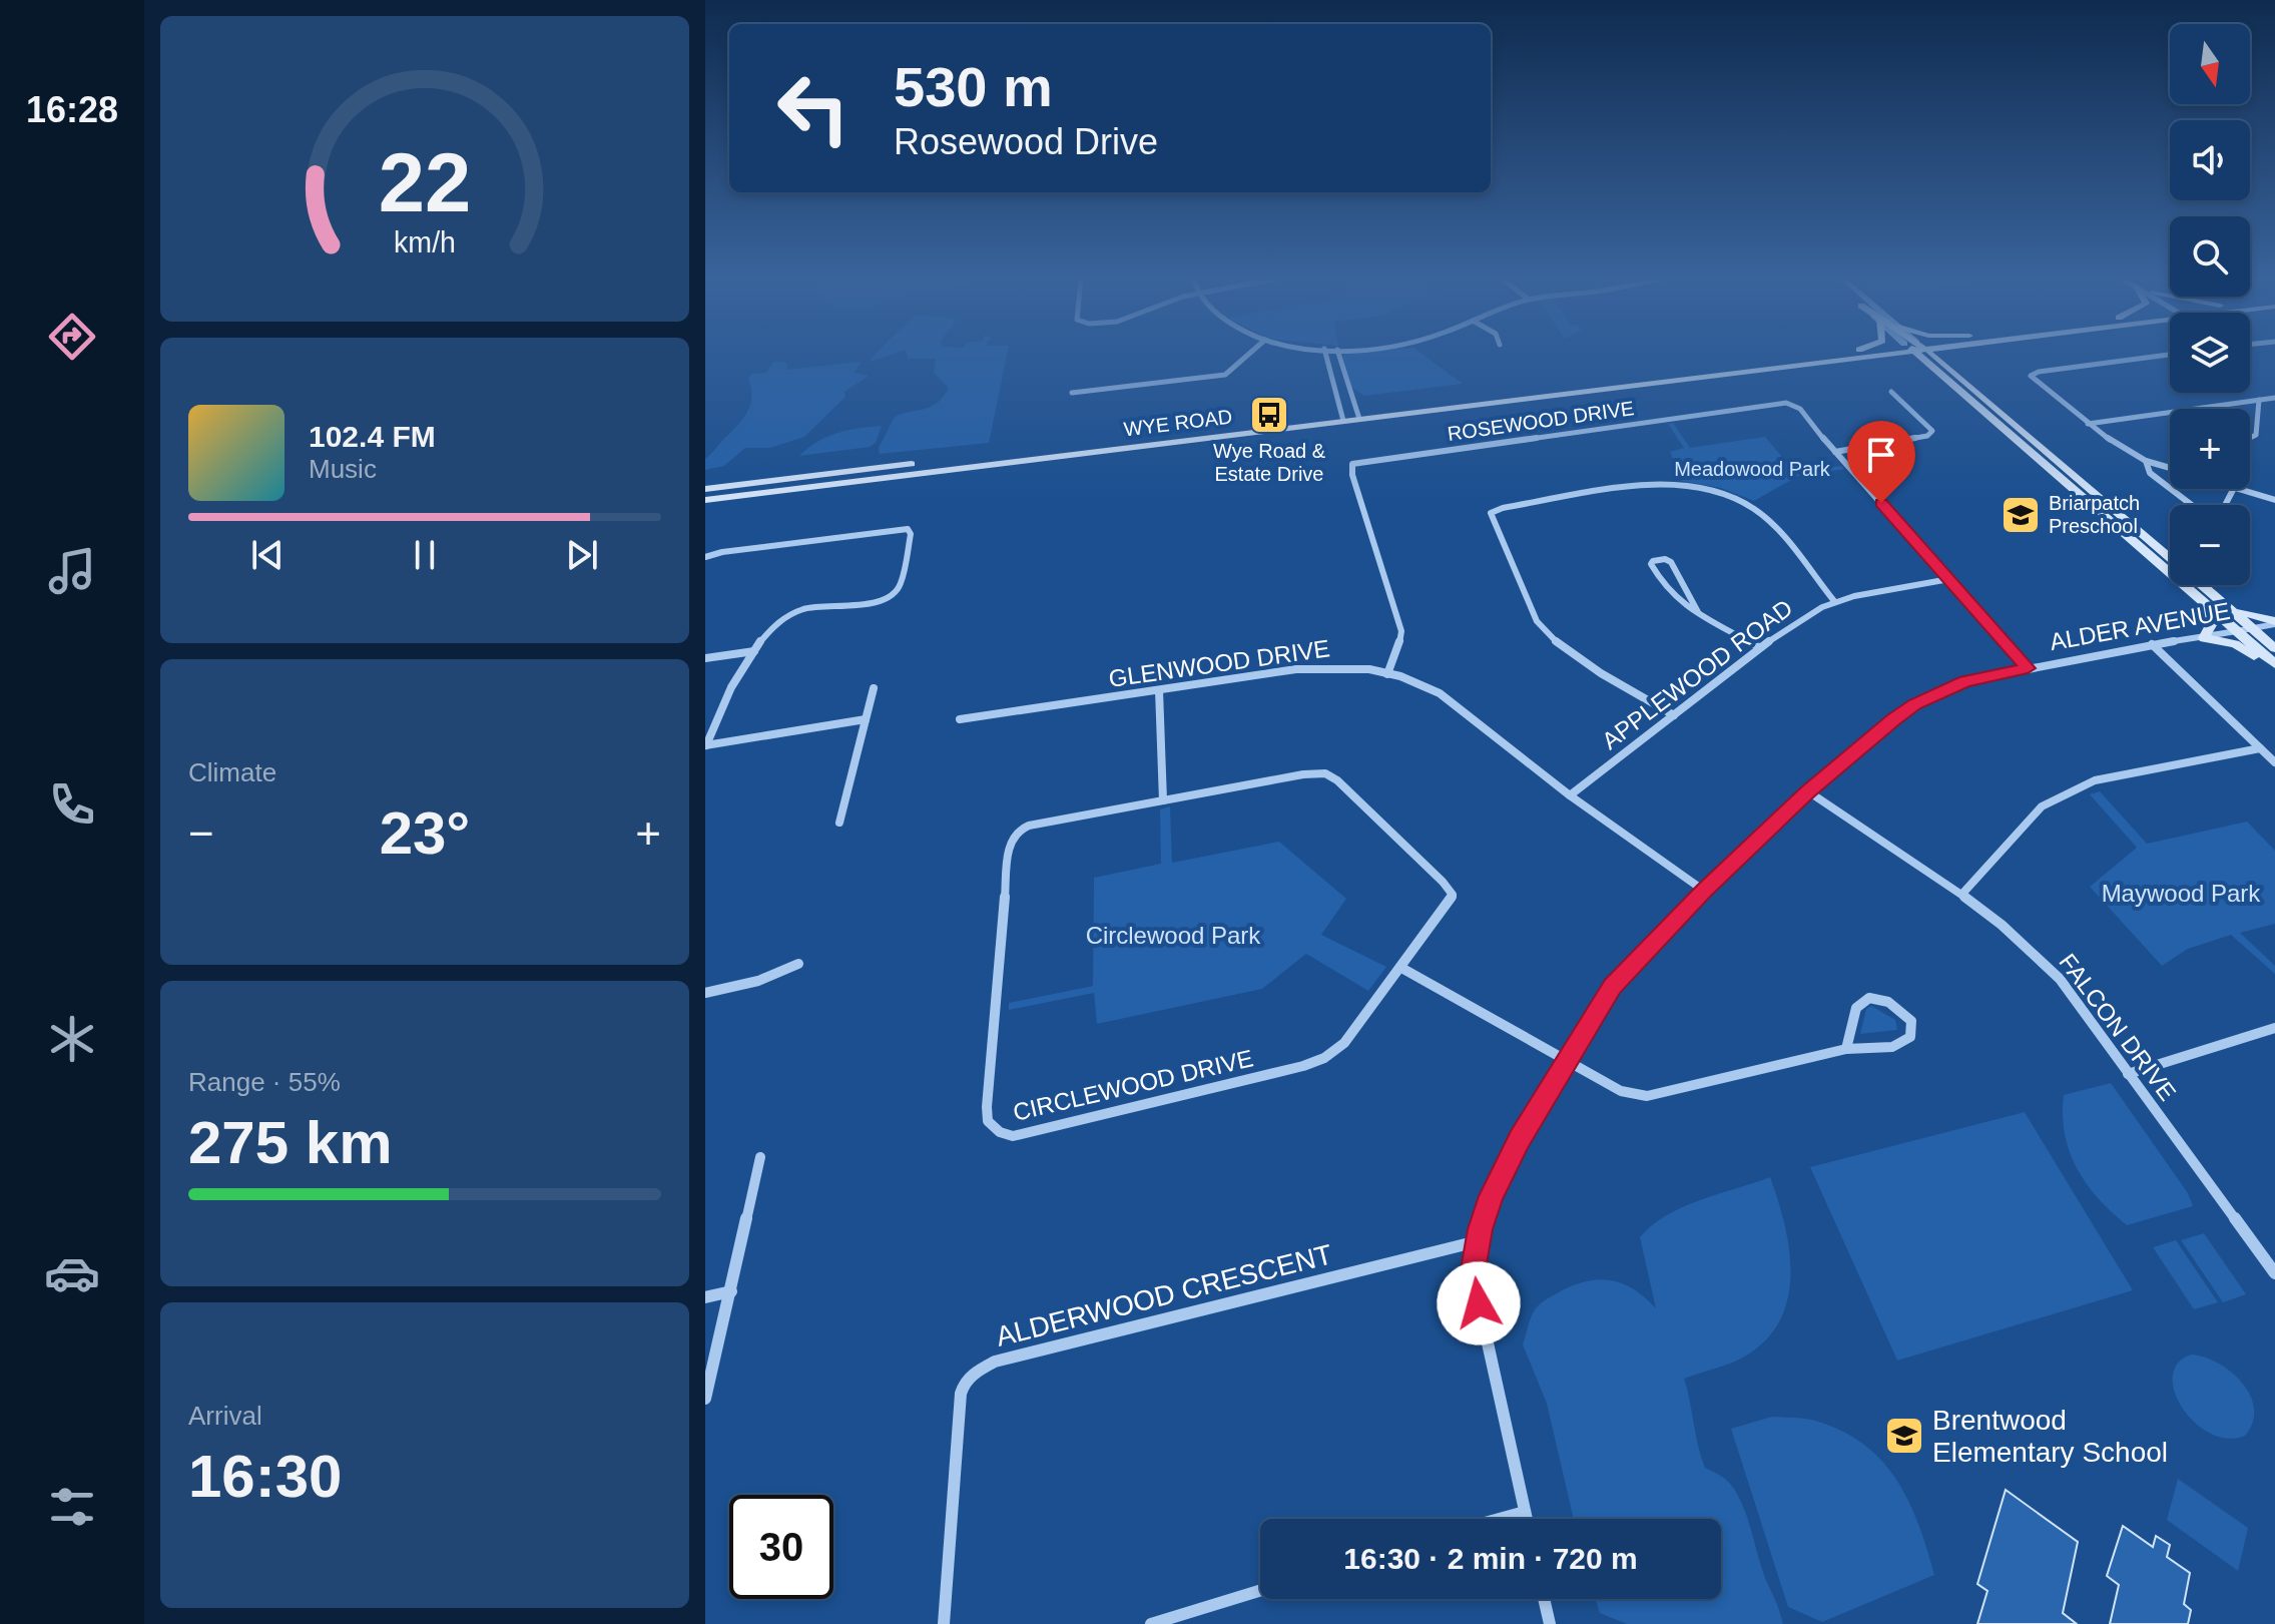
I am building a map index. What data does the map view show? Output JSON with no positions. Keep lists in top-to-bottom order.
{
  "streets": {
    "main road": ["WYE ROAD"],
    "street": [
      "ROSEWOOD DRIVE",
      "ALDER AVENUE",
      "GLENWOOD DRIVE",
      "APPLEWOOD ROAD",
      "FALCON DRIVE",
      "CIRCLEWOOD DRIVE",
      "ALDERWOOD CRESCENT"
    ]
  },
  "crossings": [
    ["ROSEWOOD DRIVE", "ALDER AVENUE"],
    ["ROSEWOOD DRIVE", "GLENWOOD DRIVE"],
    ["ROSEWOOD DRIVE", "APPLEWOOD ROAD"],
    ["ALDER AVENUE", "GLENWOOD DRIVE"],
    ["ALDER AVENUE", "FALCON DRIVE"],
    ["ALDER AVENUE", "ALDERWOOD CRESCENT"],
    ["GLENWOOD DRIVE", "APPLEWOOD ROAD"]
  ],
  "parks": ["Meadowood Park", "Maywood Park", "Circlewood Park"],
  "places": {
    "bus stop": ["Wye Road & Estate Drive"],
    "school or university": ["Briarpatch Preschool", "Brentwood Elementary School"]
  },
  "north": "bottom",
  "page": {
    "tabs": "16:28",
    "map_buttons": ["+", "−"],
    "turn": ["530 m", "Rosewood Drive"],
    "song": ["102.4 FM", "Music"],
    "tile": [
      "Climate",
      ["Range · 55%", "275 km"],
      ["Arrival", "16:30"]
    ],
    "heat": ["−", "23°", "+"],
    "limit": "30",
    "trip": "16:30 · 2 min · 720 m",
    "gauge": ["22", "km/h"]
  }
}
